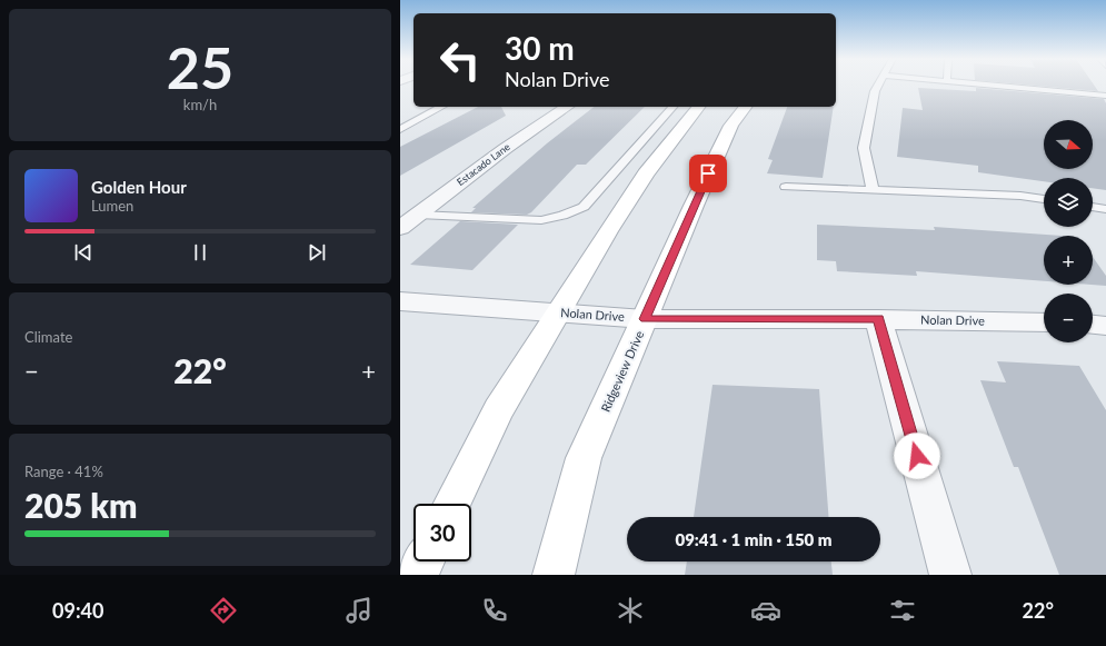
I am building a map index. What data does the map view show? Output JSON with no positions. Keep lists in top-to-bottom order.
{
  "streets": {
    "main road": ["Ridgeview Drive"],
    "street": ["Estacado Lane", "Nolan Drive"]
  },
  "crossings": [
    ["Nolan Drive", "Ridgeview Drive"]
  ],
  "north": "right",
  "page": {
    "tile": [
      ["25", "km/h"],
      "Climate",
      ["Range · 41%", "205 km"]
    ],
    "turn": ["30 m", "Nolan Drive"],
    "map_buttons": ["+", "−"],
    "song": ["Golden Hour", "Lumen"],
    "heat": ["−", "22°", "+"],
    "limit": "30",
    "trip": "09:41 · 1 min · 150 m",
    "tabs": ["09:40", "22°"]
  }
}
